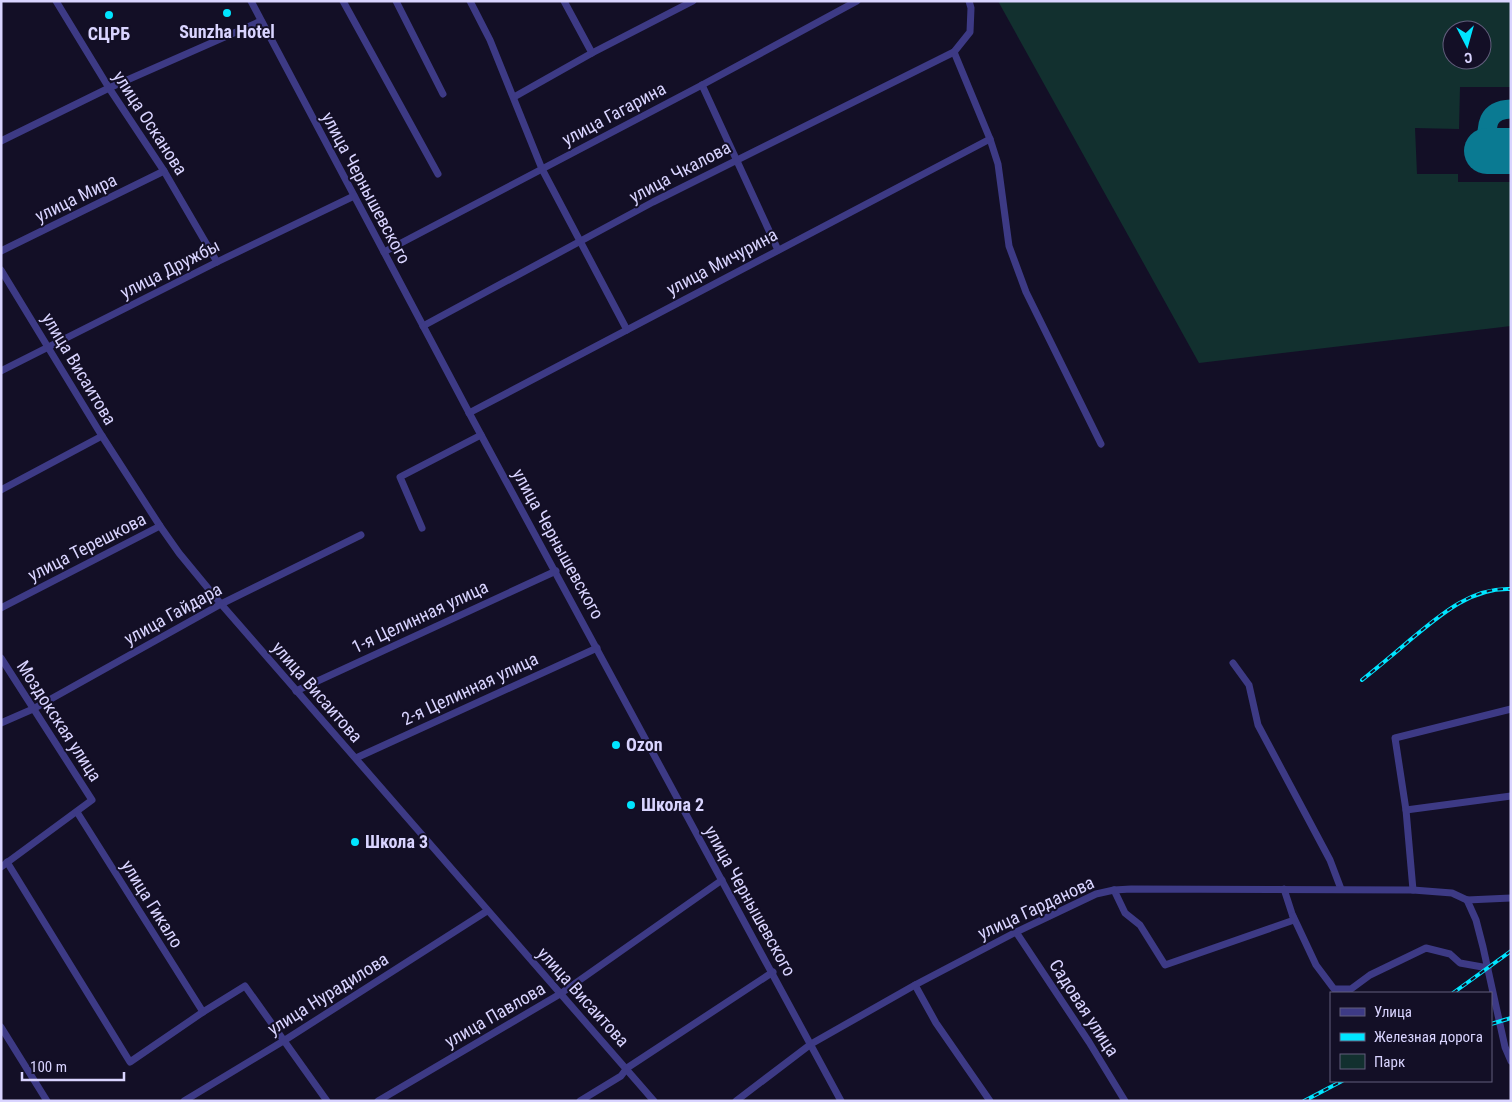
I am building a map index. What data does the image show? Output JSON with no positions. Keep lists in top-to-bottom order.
{
  "streets": {
    "street": [
      "улица Гагарина",
      "улица Осканова",
      "улица Чкалова",
      "улица Чернышевского",
      "улица Мира",
      "улица Мичурина",
      "улица Дружбы",
      "улица Висаитова",
      "улица Терешкова",
      "улица Гайдара",
      "1-я Целинная улица",
      "2-я Целинная улица",
      "Моздокская улица",
      "улица Гикало",
      "улица Гарданова",
      "улица Нурадилова",
      "Садовая улица",
      "улица Павлова"
    ]
  },
  "crossings": [
    ["улица Гагарина", "улица Чернышевского"],
    ["улица Осканова", "улица Мира"],
    ["улица Осканова", "улица Дружбы"],
    ["улица Чкалова", "улица Чернышевского"],
    ["улица Чернышевского", "улица Мичурина"],
    ["улица Чернышевского", "улица Дружбы"],
    ["улица Чернышевского", "1-я Целинная улица"],
    ["улица Чернышевского", "2-я Целинная улица"],
    ["улица Чернышевского", "улица Гарданова"],
    ["улица Чернышевского", "улица Павлова"],
    ["улица Дружбы", "улица Висаитова"],
    ["улица Висаитова", "улица Терешкова"],
    ["улица Висаитова", "улица Гайдара"],
    ["улица Висаитова", "1-я Целинная улица"],
    ["улица Висаитова", "2-я Целинная улица"],
    ["улица Висаитова", "улица Нурадилова"],
    ["улица Висаитова", "улица Павлова"],
    ["улица Гайдара", "Моздокская улица"],
    ["Моздокская улица", "улица Гикало"],
    ["улица Гарданова", "Садовая улица"]
  ],
  "places": [
    "Sunzha Hotel",
    "СЦРБ",
    "Ozon",
    "Школа 2",
    "Школа 3"
  ],
  "legend": ["Улица", "Железная дорога", "Парк"],
  "scale_bar": "100 m",
  "north": "bottom"
}
